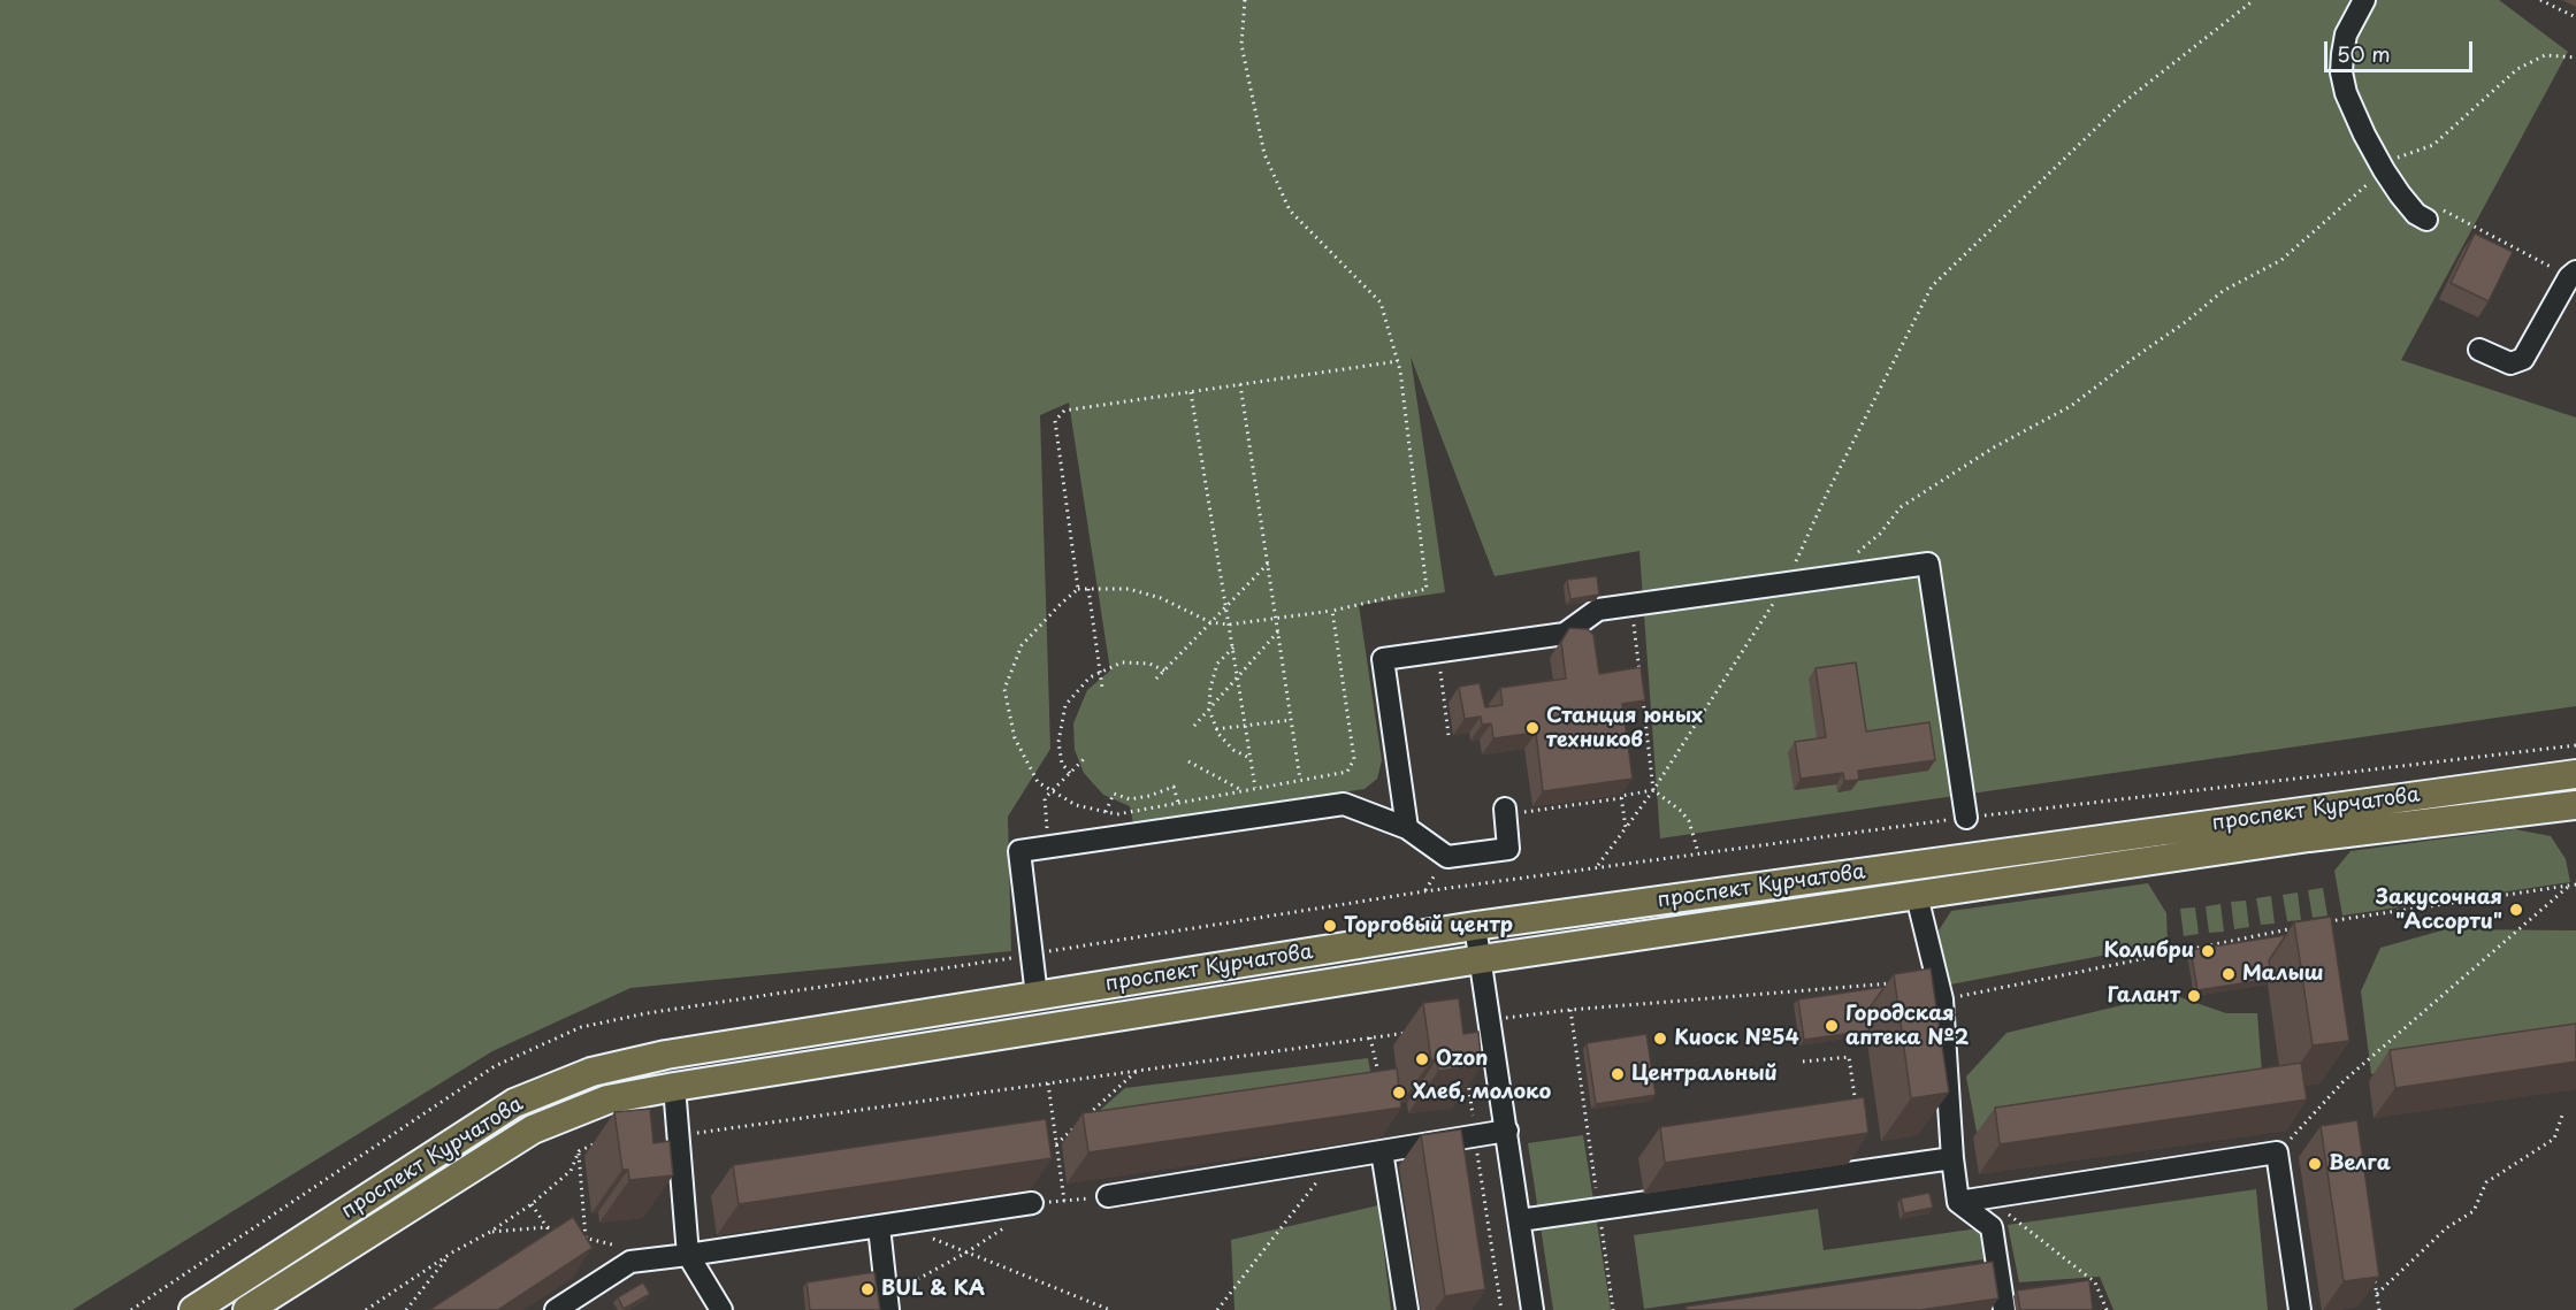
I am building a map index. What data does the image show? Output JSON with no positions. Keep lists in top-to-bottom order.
{
  "streets": {
    "main road": ["проспект Курчатова"]
  },
  "places": [
    "Станция юных техников",
    "Закусочная \"Ассорти\"",
    "Торговый центр",
    "Колибри",
    "Малыш",
    "Галант",
    "Городская аптека №2",
    "Киоск №54",
    "Ozon",
    "Центральный",
    "Хлеб, молоко",
    "Велга",
    "BUL & KA"
  ],
  "scale_bar": "50 m"
}
